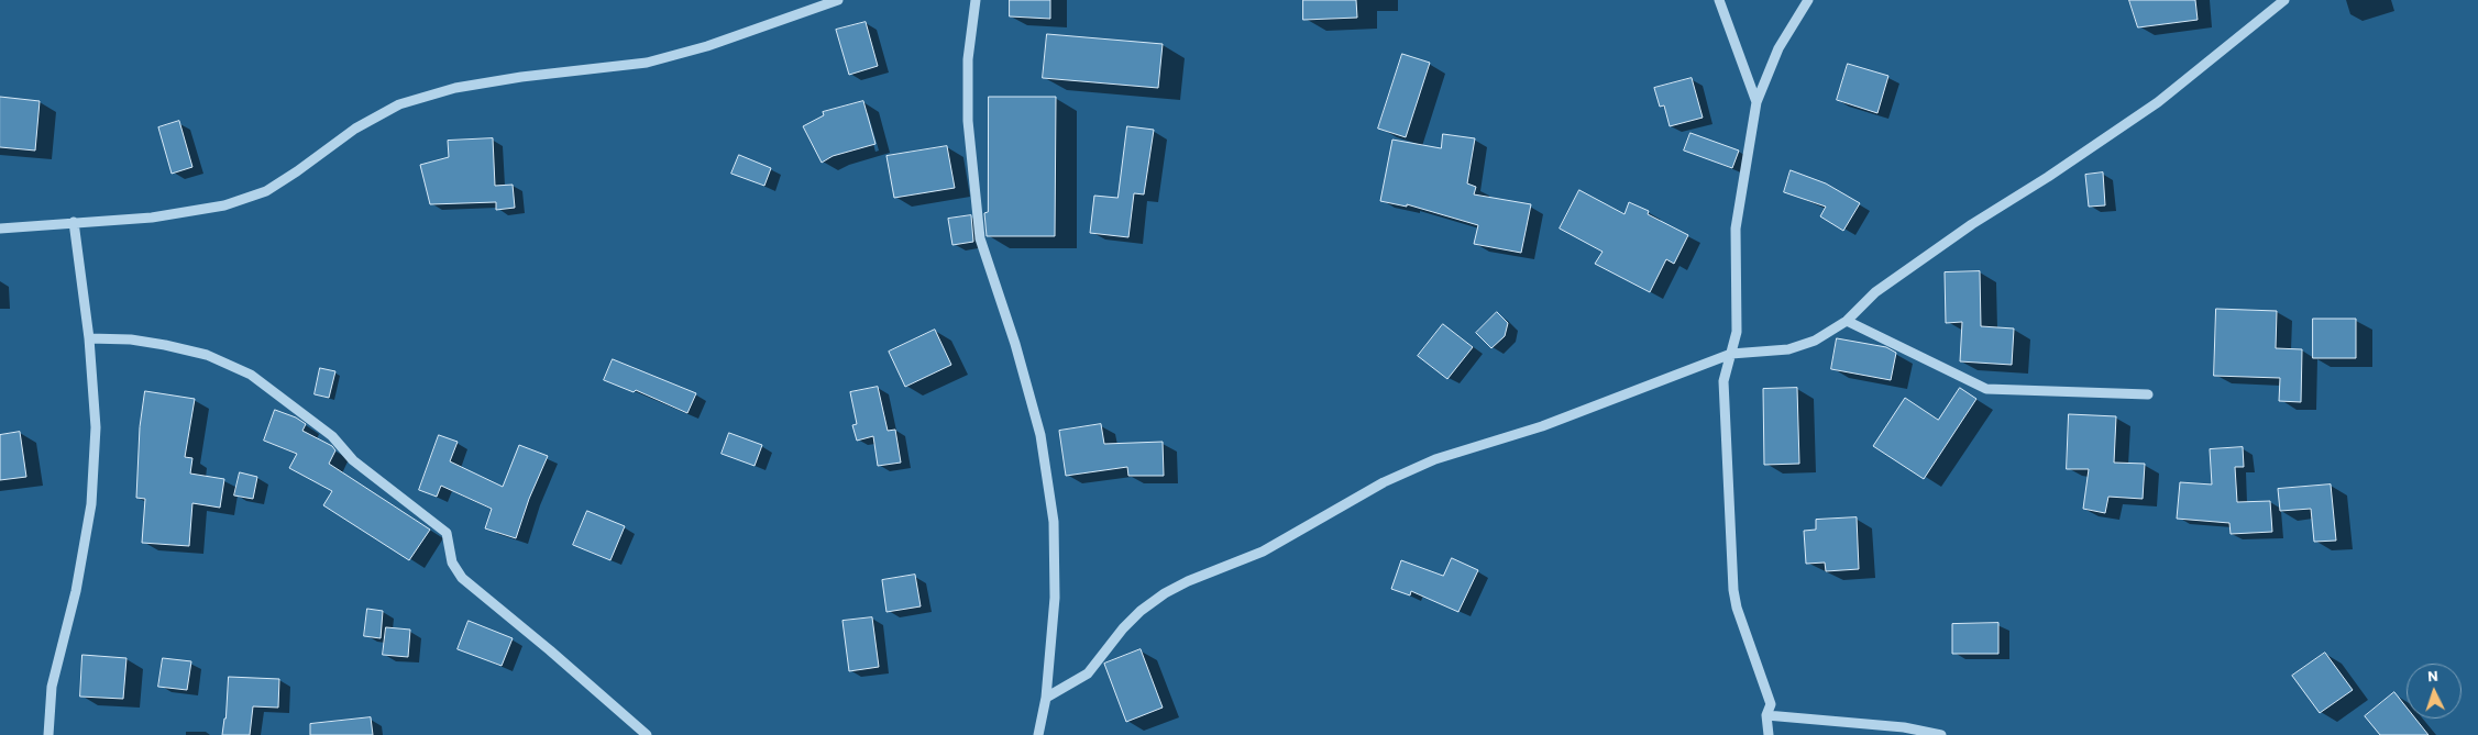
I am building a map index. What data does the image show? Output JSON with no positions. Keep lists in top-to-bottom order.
{
  "north": "top"
}
